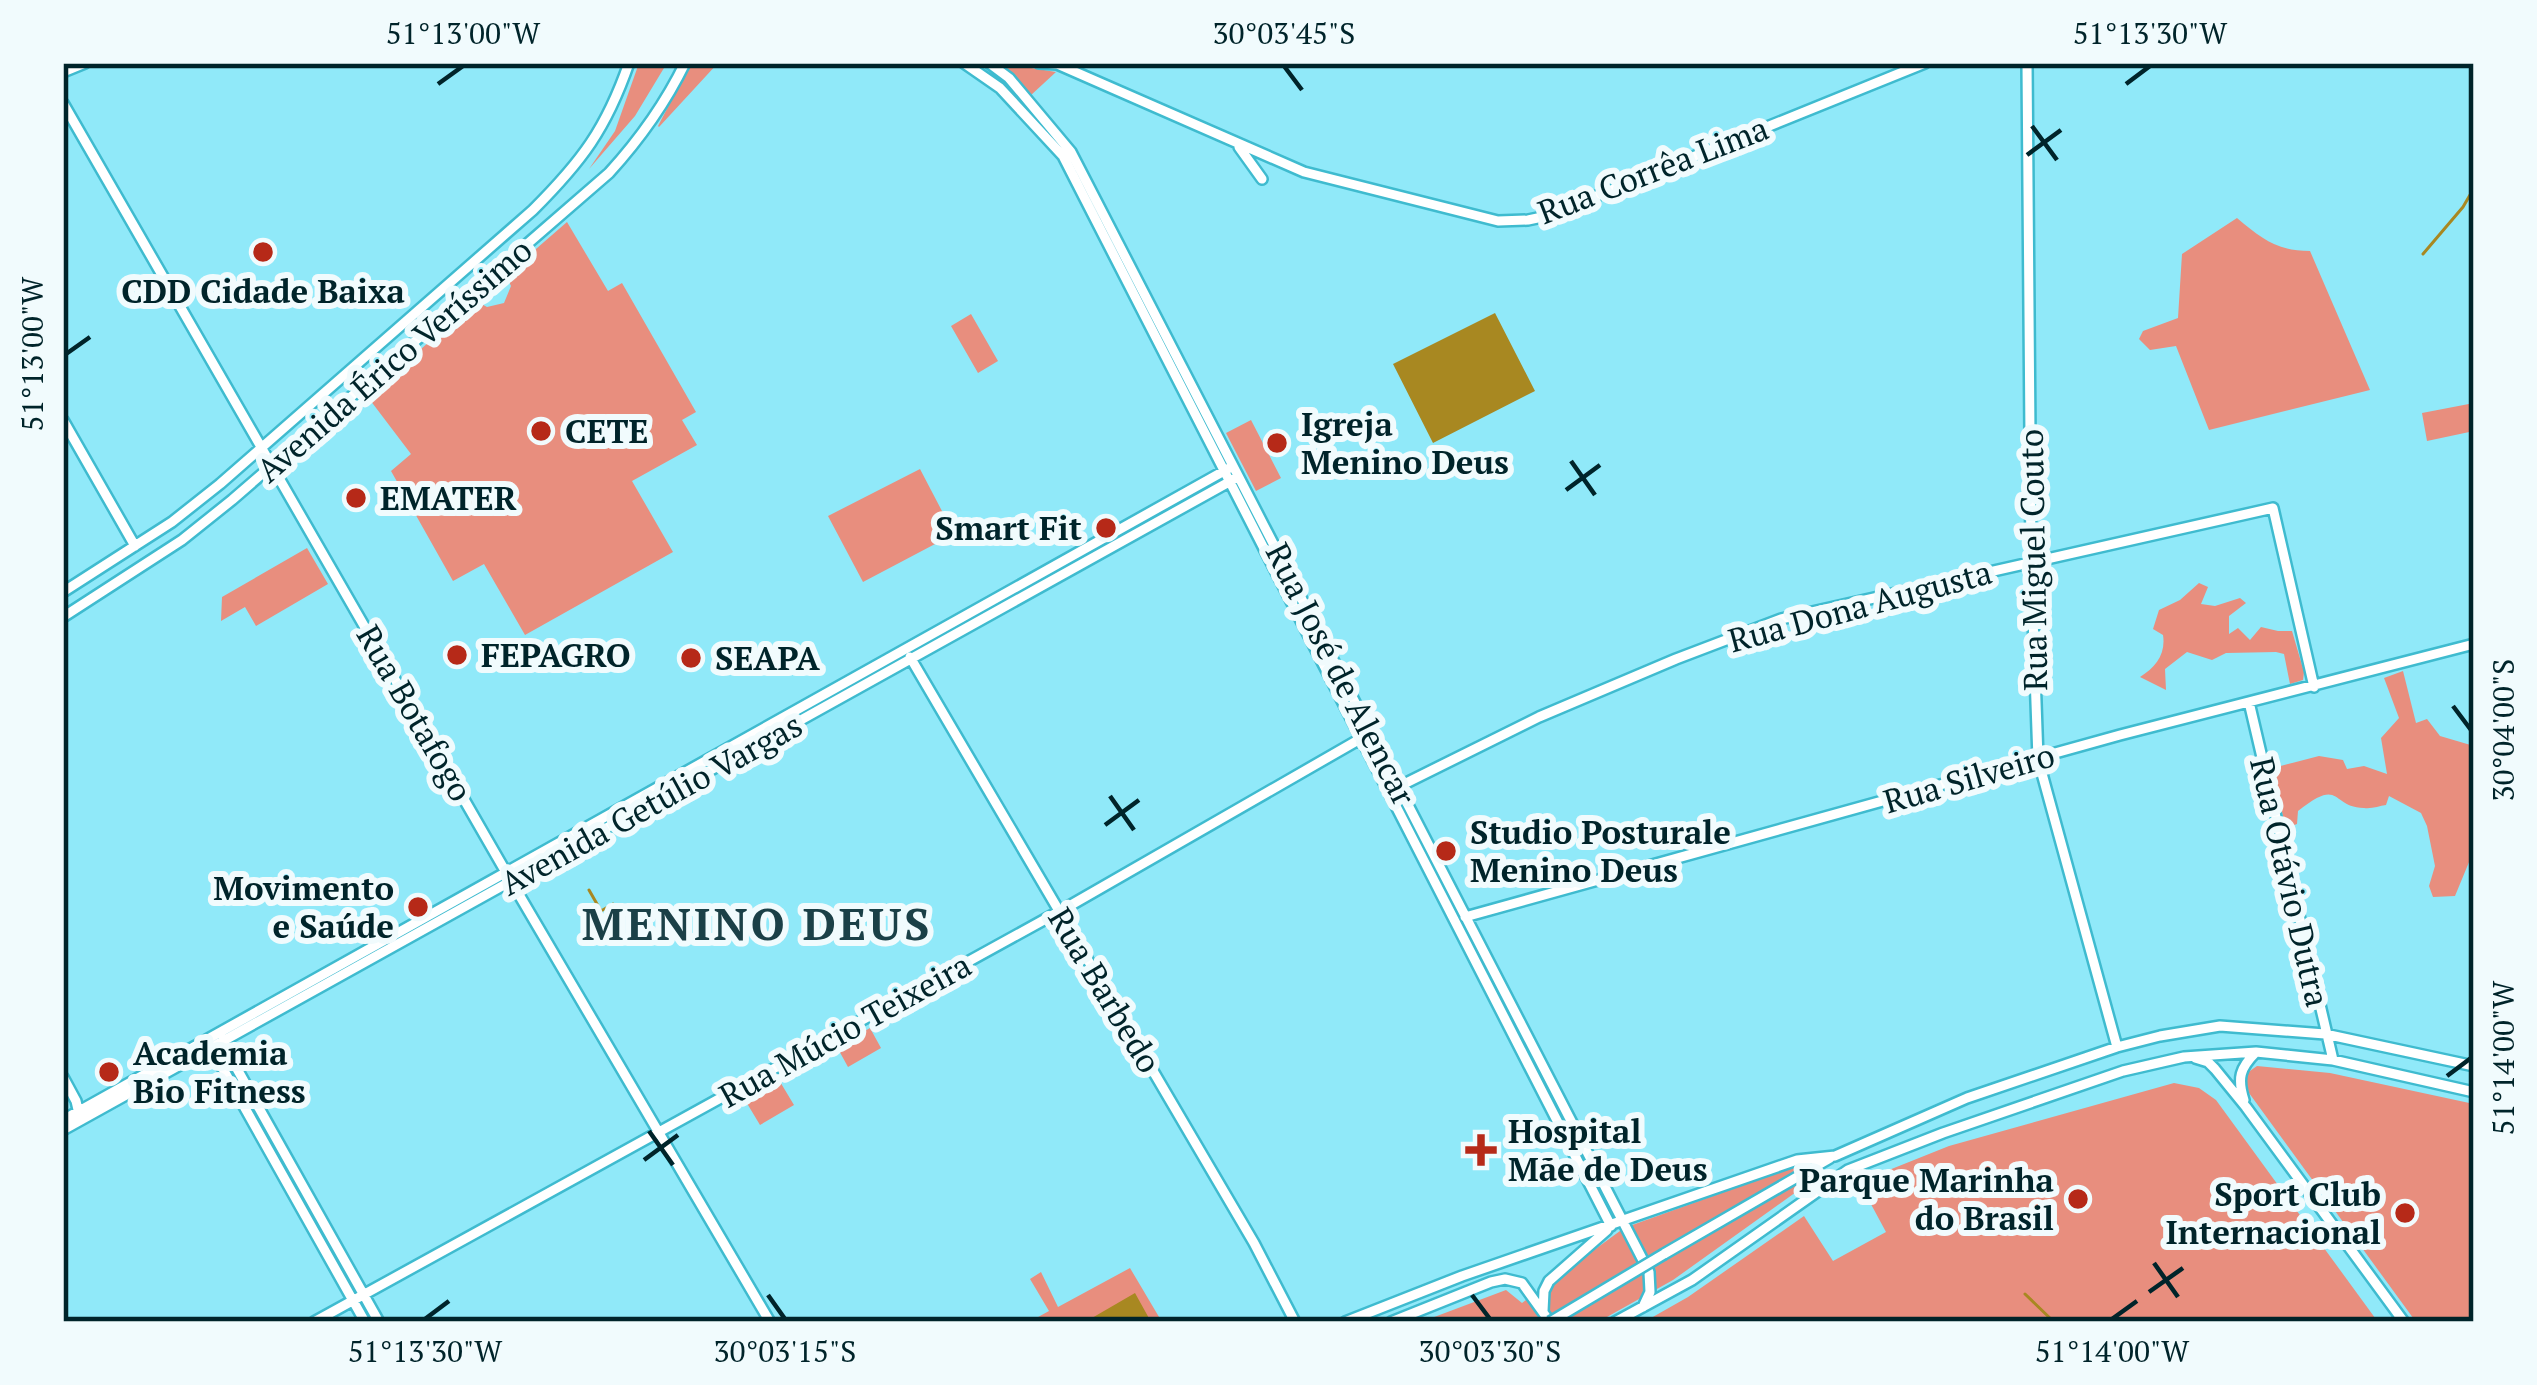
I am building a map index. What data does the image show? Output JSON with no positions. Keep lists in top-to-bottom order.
{
  "streets": {
    "street": [
      "Rua Corrêa Lima",
      "Avenida Érico Veríssimo",
      "Rua Miguel Couto",
      "Rua Dona Augusta",
      "Rua José de Alencar",
      "Rua Botafogo",
      "Rua Silveiro",
      "Avenida Getúlio Vargas",
      "Rua Otávio Dutra",
      "Rua Barbedo",
      "Rua Múcio Teixeira"
    ]
  },
  "crossings": [
    ["Avenida Érico Veríssimo", "Rua Botafogo"],
    ["Rua Miguel Couto", "Rua Dona Augusta"],
    ["Rua Miguel Couto", "Rua Silveiro"],
    ["Rua Dona Augusta", "Rua José de Alencar"],
    ["Rua Dona Augusta", "Rua Silveiro"],
    ["Rua José de Alencar", "Rua Silveiro"],
    ["Rua José de Alencar", "Avenida Getúlio Vargas"],
    ["Rua José de Alencar", "Rua Múcio Teixeira"],
    ["Rua Botafogo", "Avenida Getúlio Vargas"],
    ["Rua Botafogo", "Rua Múcio Teixeira"],
    ["Rua Silveiro", "Rua Otávio Dutra"],
    ["Avenida Getúlio Vargas", "Rua Barbedo"],
    ["Rua Barbedo", "Rua Múcio Teixeira"]
  ],
  "districts": ["MENINO DEUS"],
  "places": {
    "other": [
      "CDD Cidade Baixa",
      "CETE",
      "Igreja Menino Deus",
      "EMATER",
      "Smart Fit",
      "FEPAGRO",
      "SEAPA",
      "Studio Posturale Menino Deus",
      "Movimento e Saúde",
      "Academia Bio Fitness",
      "Parque Marinha do Brasil",
      "Sport Club Internacional"
    ],
    "health": ["Hospital Mãe de Deus"]
  },
  "coordinates": [
    "51°13'00\"W",
    "30°03'45\"S",
    "51°13'30\"W",
    "30°04'00\"S",
    "51°14'00\"W",
    "30°03'15\"S",
    "30°03'30\"S"
  ]
}
